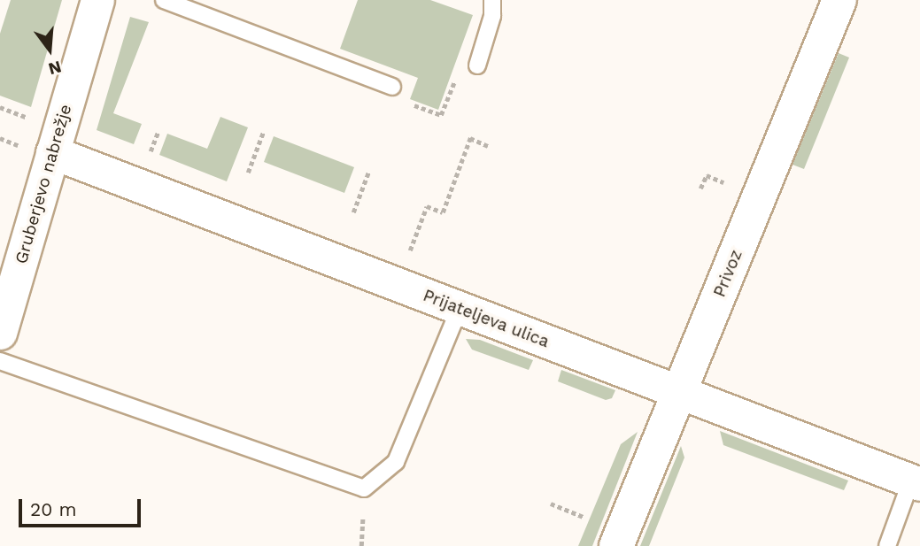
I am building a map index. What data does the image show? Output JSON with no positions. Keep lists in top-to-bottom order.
{
  "streets": {
    "street": ["Gruberjevo nabrežje", "Privoz", "Prijateljeva ulica"]
  },
  "crossings": [
    ["Gruberjevo nabrežje", "Prijateljeva ulica"],
    ["Privoz", "Prijateljeva ulica"]
  ],
  "scale_bar": "20 m",
  "north": "bottom"
}
